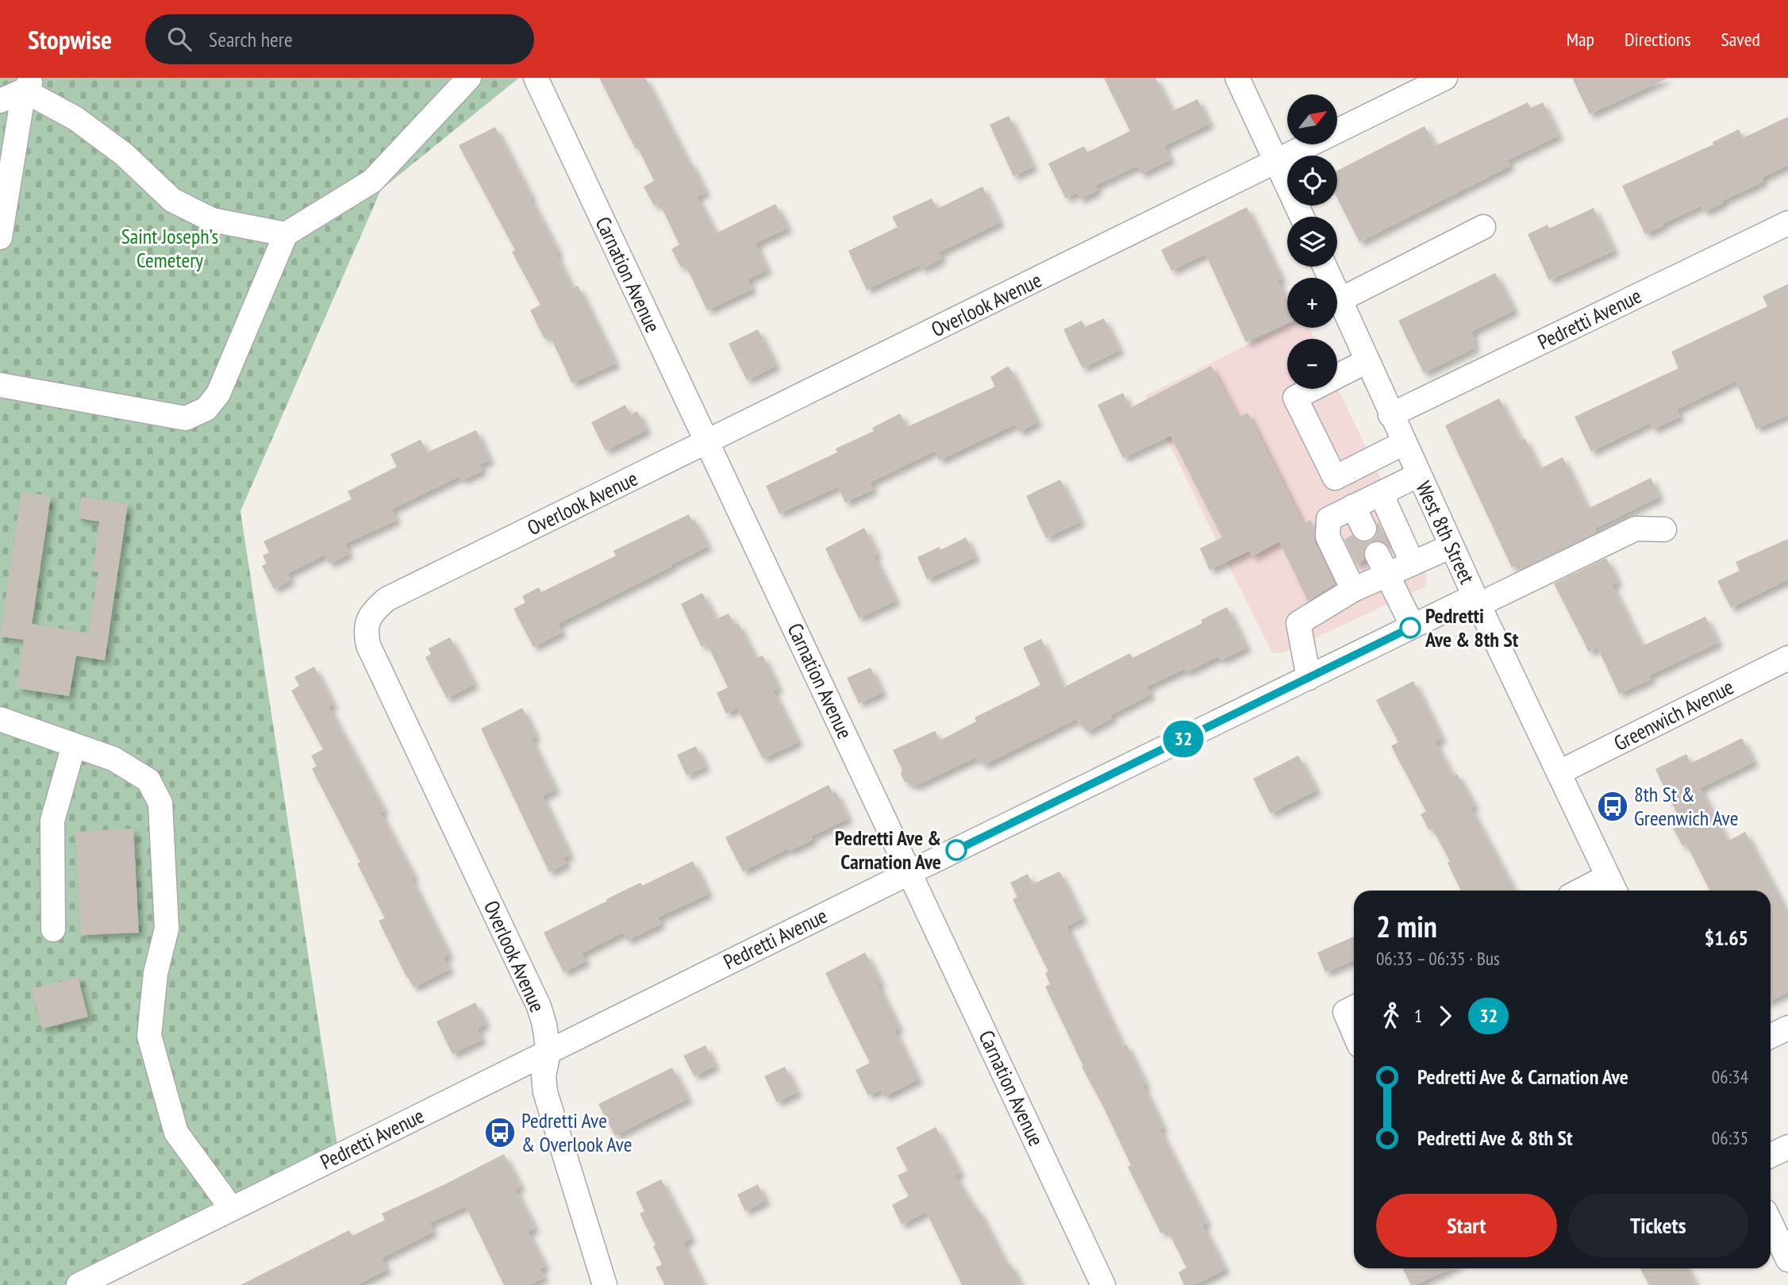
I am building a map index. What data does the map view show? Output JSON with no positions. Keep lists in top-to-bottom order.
{
  "streets": {
    "street": [
      "Carnation Avenue",
      "Overlook Avenue",
      "Pedretti Avenue",
      "West 8th Street",
      "Greenwich Avenue"
    ]
  },
  "crossings": [
    ["Carnation Avenue", "Overlook Avenue"],
    ["Carnation Avenue", "Pedretti Avenue"],
    ["Overlook Avenue", "Pedretti Avenue"],
    ["Pedretti Avenue", "West 8th Street"],
    ["West 8th Street", "Greenwich Avenue"]
  ],
  "parks": ["Saint Joseph’s Cemetery"],
  "places": {
    "other": ["Pedretti Ave & 8th St", "Pedretti Ave & Carnation Ave"],
    "bus stop": ["8th St & Greenwich Ave", "Pedretti Ave & Overlook Ave"]
  },
  "lines": ["bus line 32"],
  "north": "top right",
  "page": {
    "header": "Stopwise",
    "search": "Search here",
    "nav": ["Map", "Directions", "Saved"],
    "on_map": "32",
    "map_buttons": ["+", "−"],
    "heading": ["2 min", "06:33 – 06:35 · Bus", "$1.65"],
    "legs": ["1", "32"],
    "list": [
      {
        "name": "Pedretti Ave & Carnation Ave",
        "value": "06:34"
      },
      {
        "name": "Pedretti Ave & 8th St",
        "value": "06:35"
      }
    ],
    "buttons": ["Start", "Tickets"]
  }
}
